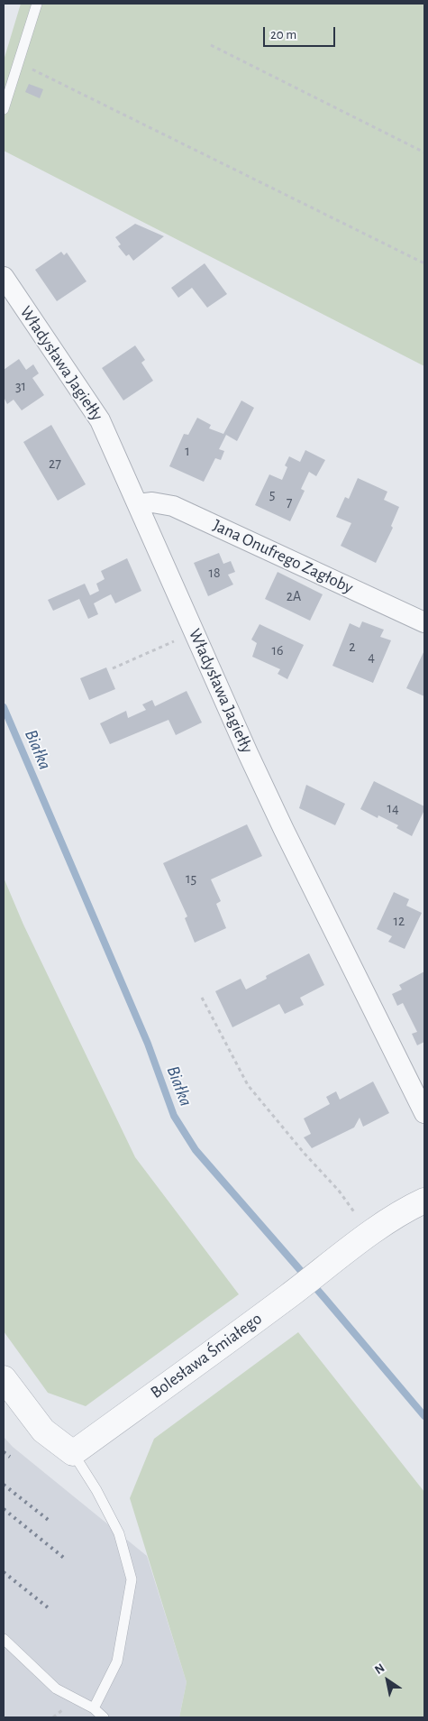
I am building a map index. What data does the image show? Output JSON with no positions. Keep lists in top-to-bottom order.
{
  "streets": {
    "street": ["Władysława Jagiełły", "Jana Onufrego Zagłoby", "Bolesława Śmiałego"]
  },
  "crossings": [
    ["Władysława Jagiełły", "Jana Onufrego Zagłoby"]
  ],
  "water": ["Białka"],
  "house_numbers": [
    "31",
    "1",
    "27",
    "5",
    "7",
    "18",
    "2A",
    "2",
    "16",
    "4",
    "14",
    "15",
    "12"
  ],
  "scale_bar": "20 m",
  "north": "top left"
}
